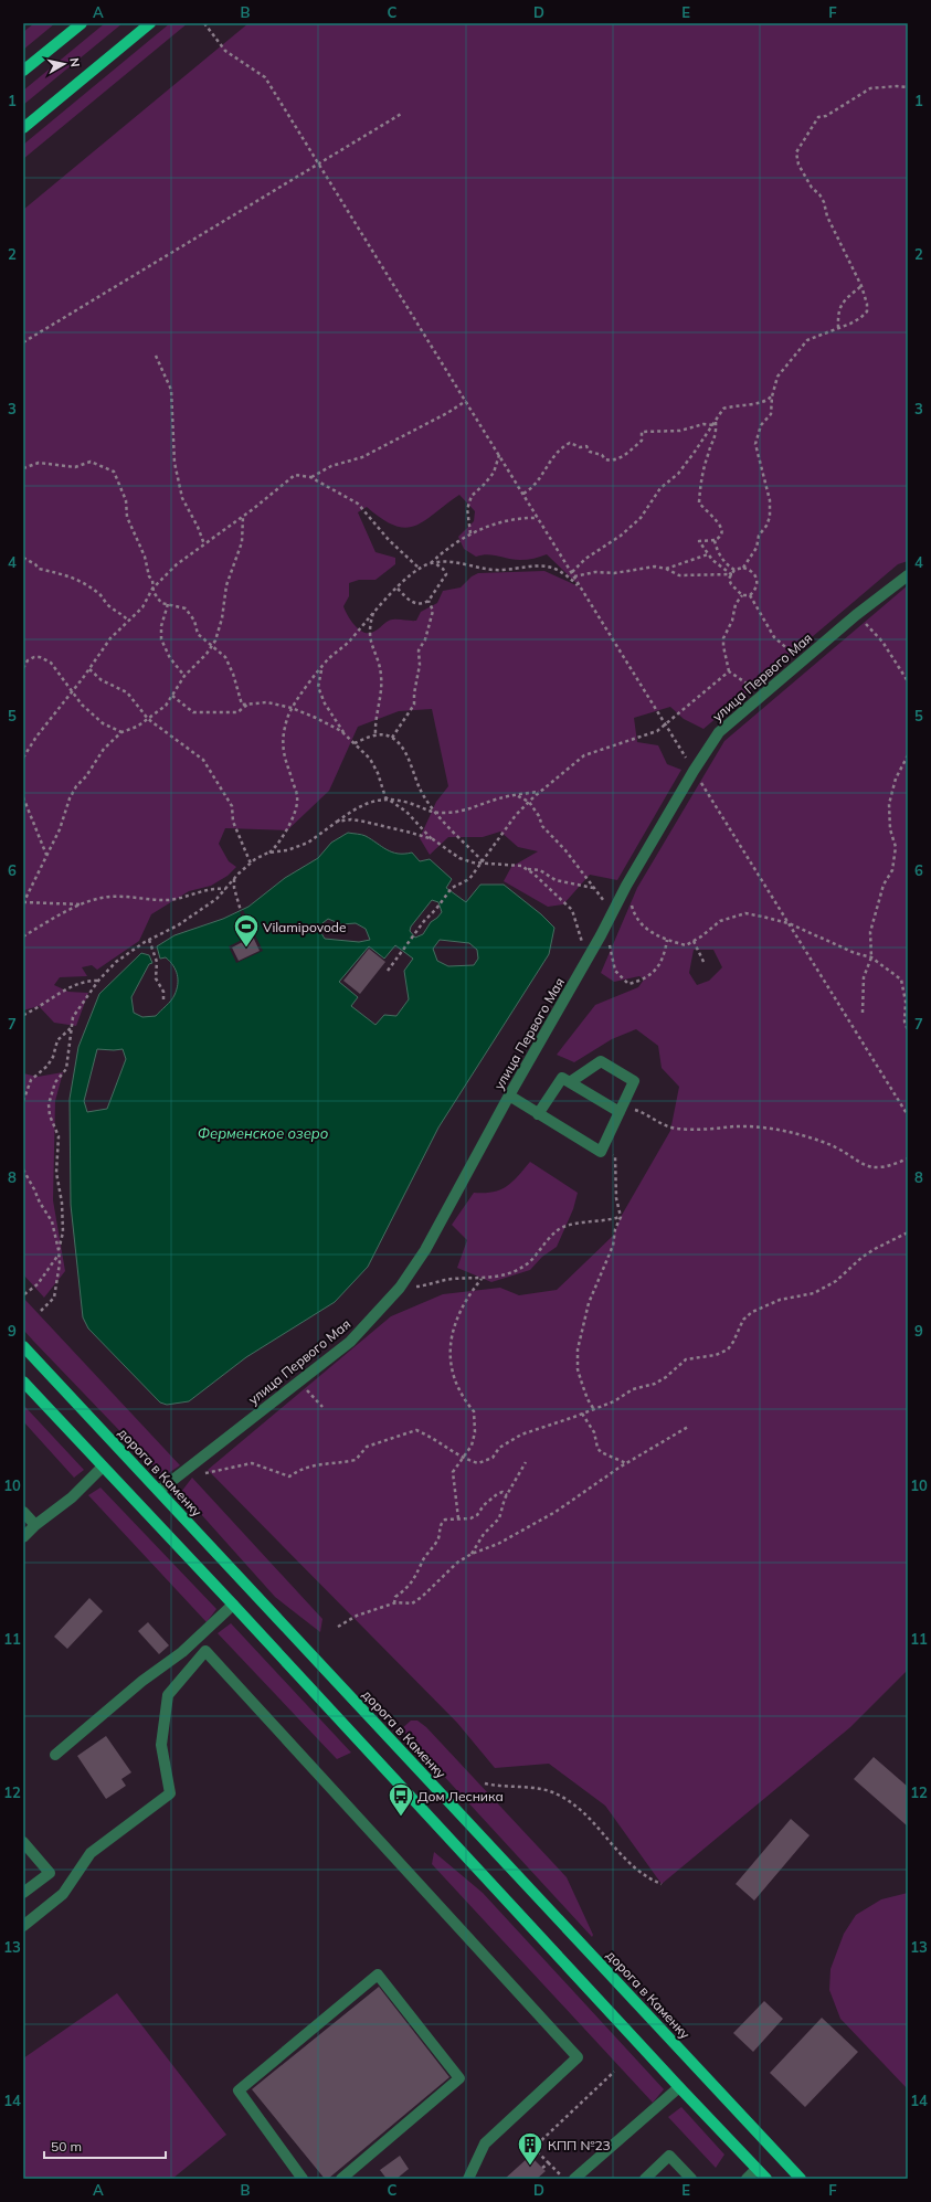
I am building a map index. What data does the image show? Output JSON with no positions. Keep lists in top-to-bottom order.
{
  "streets": {
    "main road": ["дорога в Каменку"],
    "street": ["улица Первого Мая"]
  },
  "crossings": [
    ["улица Первого Мая", "дорога в Каменку"]
  ],
  "water": ["Ферменское озеро"],
  "places": {
    "sports": ["Vilamipovode"],
    "bus stop": ["Дом Лесника"],
    "building": ["КПП №23"]
  },
  "scale_bar": "50 m",
  "north": "right",
  "grid": {
    "columns": [
      "A",
      "B",
      "C",
      "D",
      "E",
      "F"
    ],
    "rows": [
      "1",
      "2",
      "3",
      "4",
      "5",
      "6",
      "7",
      "8",
      "9",
      "10",
      "11",
      "12",
      "13",
      "14"
    ]
  }
}
